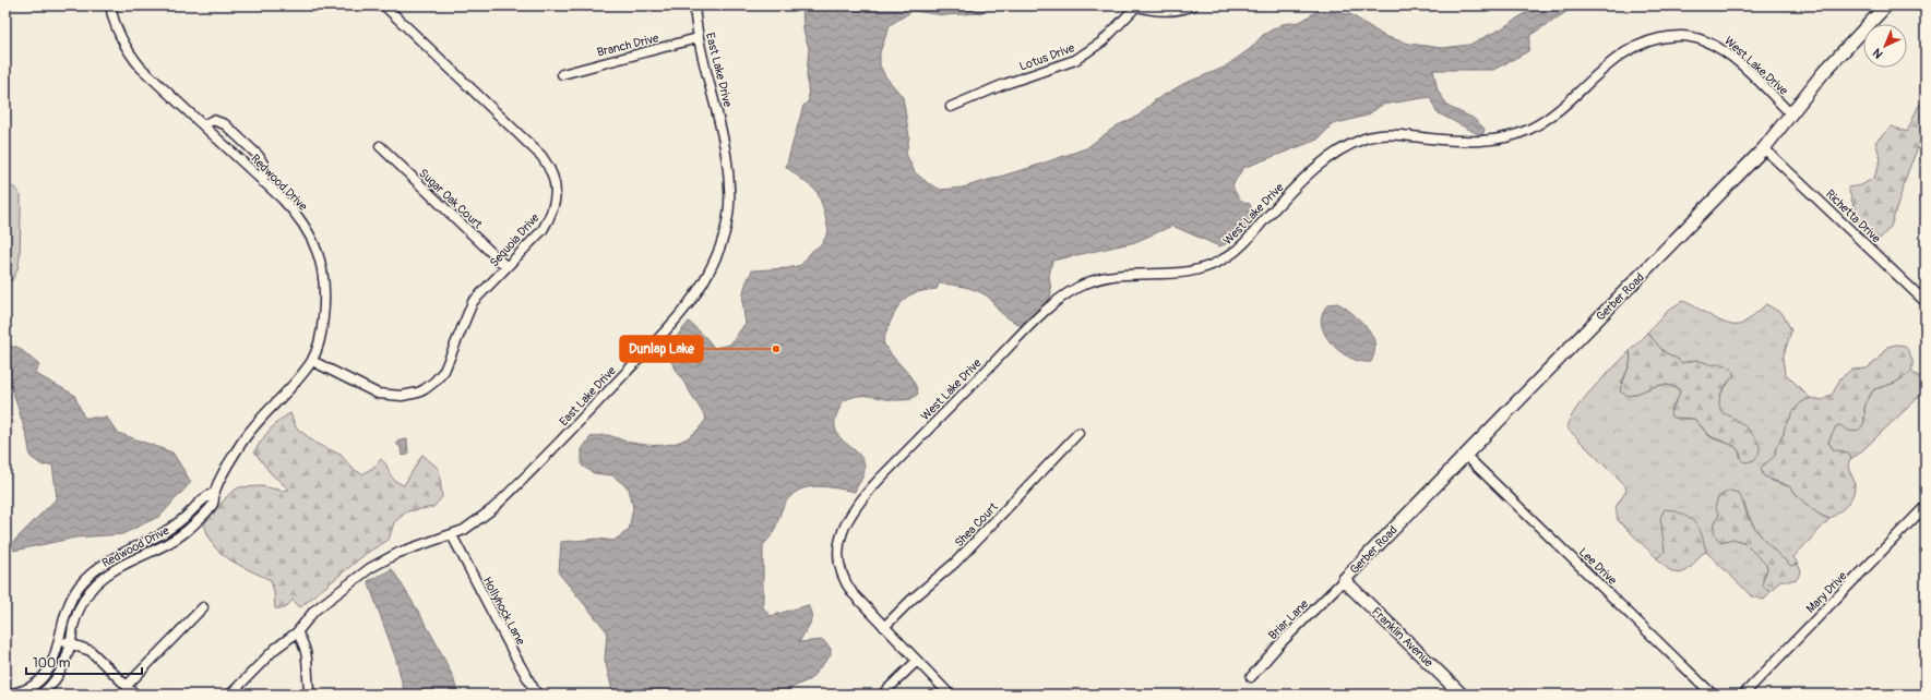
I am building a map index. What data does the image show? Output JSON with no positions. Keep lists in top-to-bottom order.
{
  "streets": {
    "street": [
      "Branch Drive",
      "Lotus Drive",
      "West Lake Drive",
      "East Lake Drive",
      "Redwood Drive",
      "Sugar Oak Court",
      "Richetta Drive",
      "Sequoia Drive",
      "Gerber Road",
      "Shea Court",
      "Lee Drive",
      "Mary Drive",
      "Hollyhock Lane",
      "Briar Lane",
      "Franklin Avenue"
    ]
  },
  "crossings": [
    ["Branch Drive", "East Lake Drive"],
    ["West Lake Drive", "Gerber Road"],
    ["West Lake Drive", "Shea Court"],
    ["East Lake Drive", "Hollyhock Lane"],
    ["Redwood Drive", "Sequoia Drive"],
    ["Sugar Oak Court", "Sequoia Drive"],
    ["Richetta Drive", "Gerber Road"],
    ["Gerber Road", "Lee Drive"],
    ["Gerber Road", "Briar Lane"],
    ["Gerber Road", "Franklin Avenue"],
    ["Briar Lane", "Franklin Avenue"]
  ],
  "places": ["Dunlap Lake"],
  "scale_bar": "100 m",
  "north": "bottom left"
}
